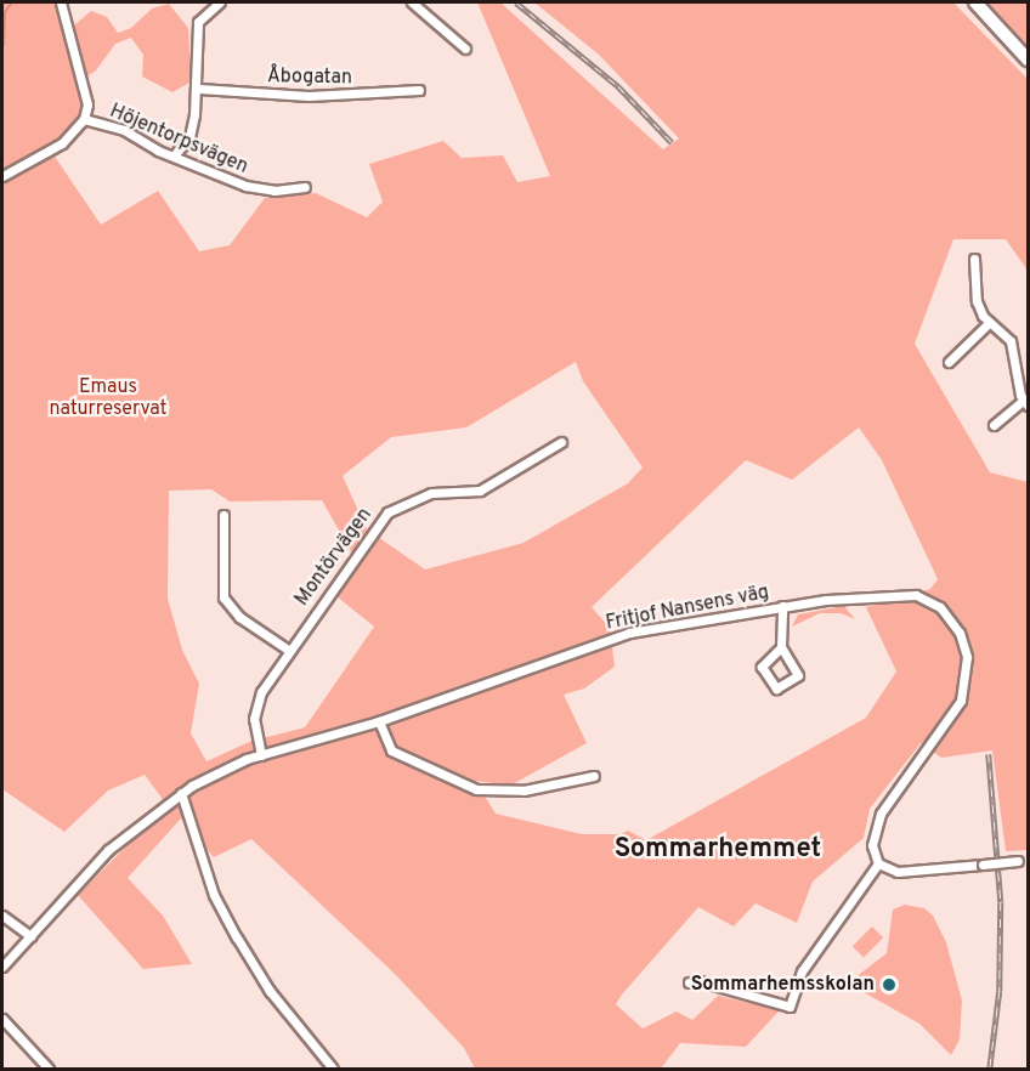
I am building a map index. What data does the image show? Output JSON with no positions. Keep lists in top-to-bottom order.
{
  "streets": {
    "street": [
      "Åbogatan",
      "Höjentorpsvägen",
      "Montörvägen",
      "Fritjof Nansens väg"
    ]
  },
  "crossings": [
    ["Montörvägen", "Fritjof Nansens väg"]
  ],
  "districts": ["Sommarhemmet"],
  "parks": ["Emaus naturreservat"],
  "places": ["Sommarhemsskolan"]
}
